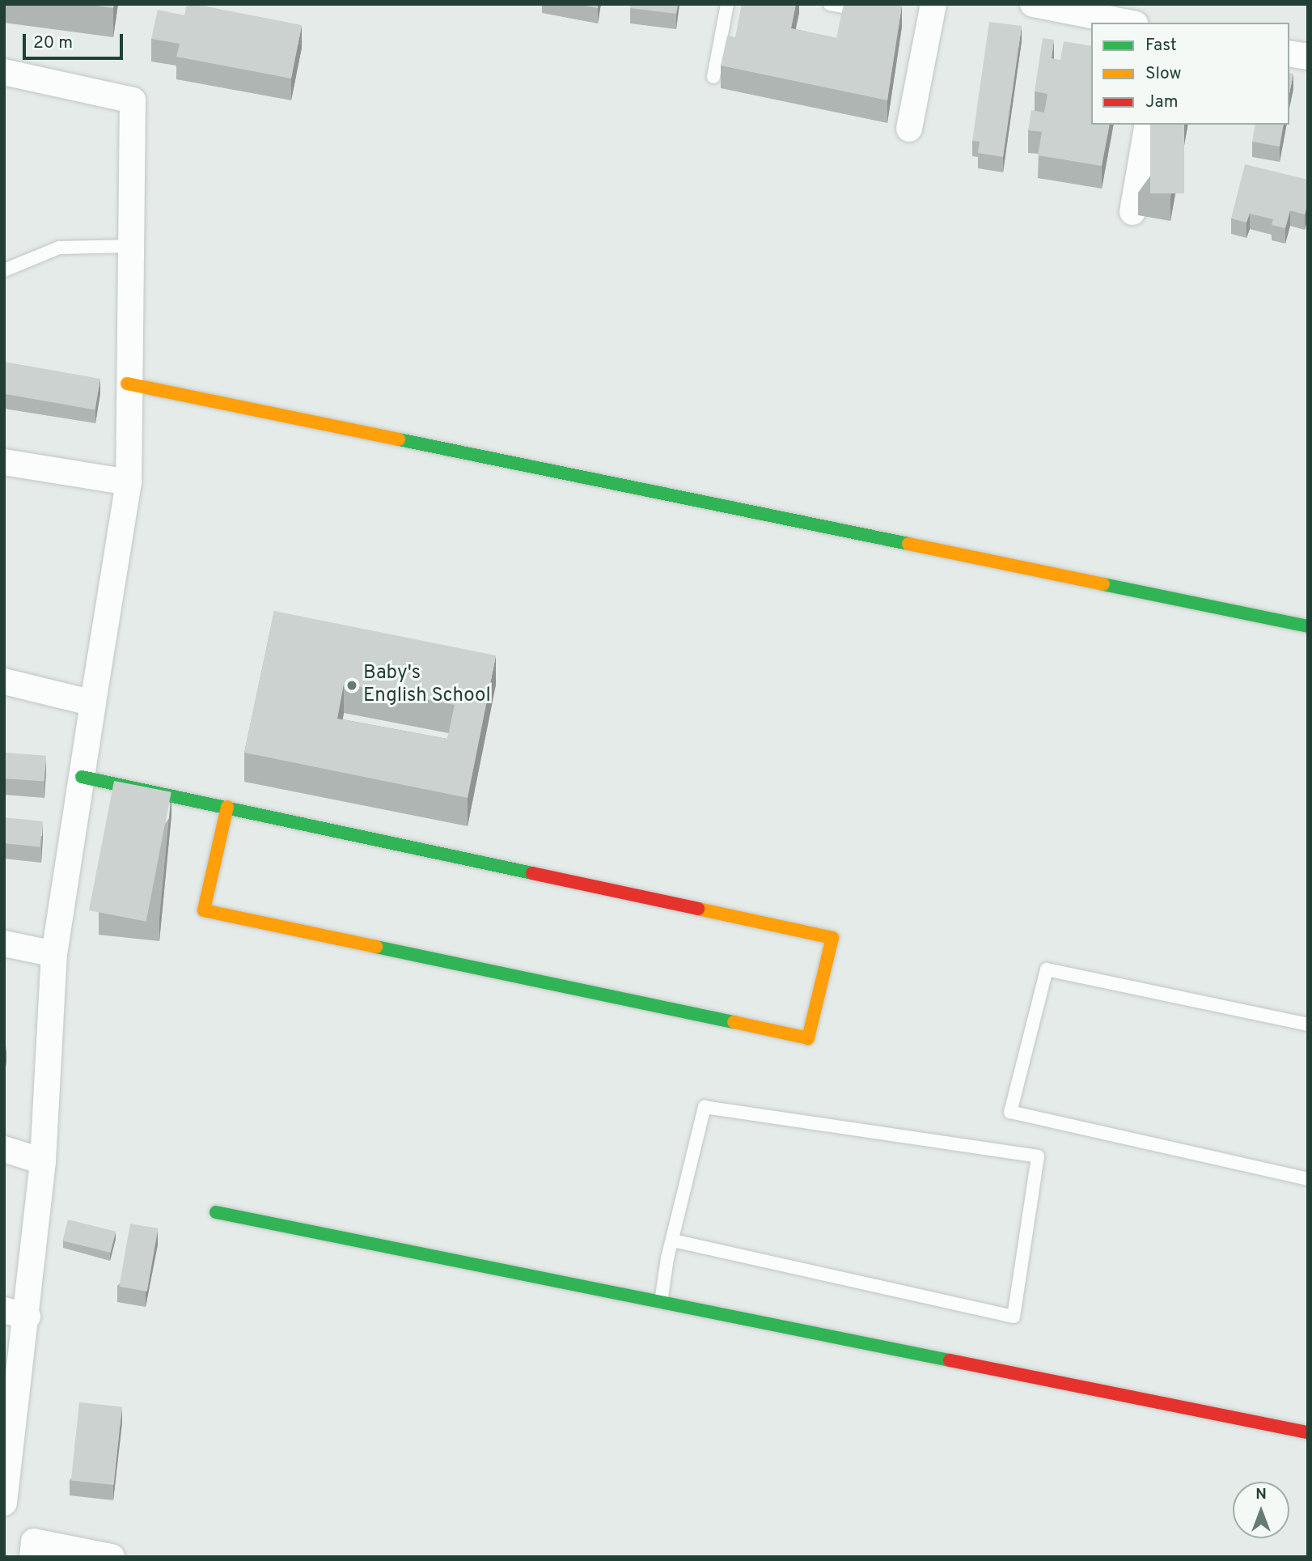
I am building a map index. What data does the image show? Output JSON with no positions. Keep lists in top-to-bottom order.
{
  "places": ["Baby's English School"],
  "legend": ["Fast", "Slow", "Jam"],
  "scale_bar": "20 m",
  "north": "top"
}
